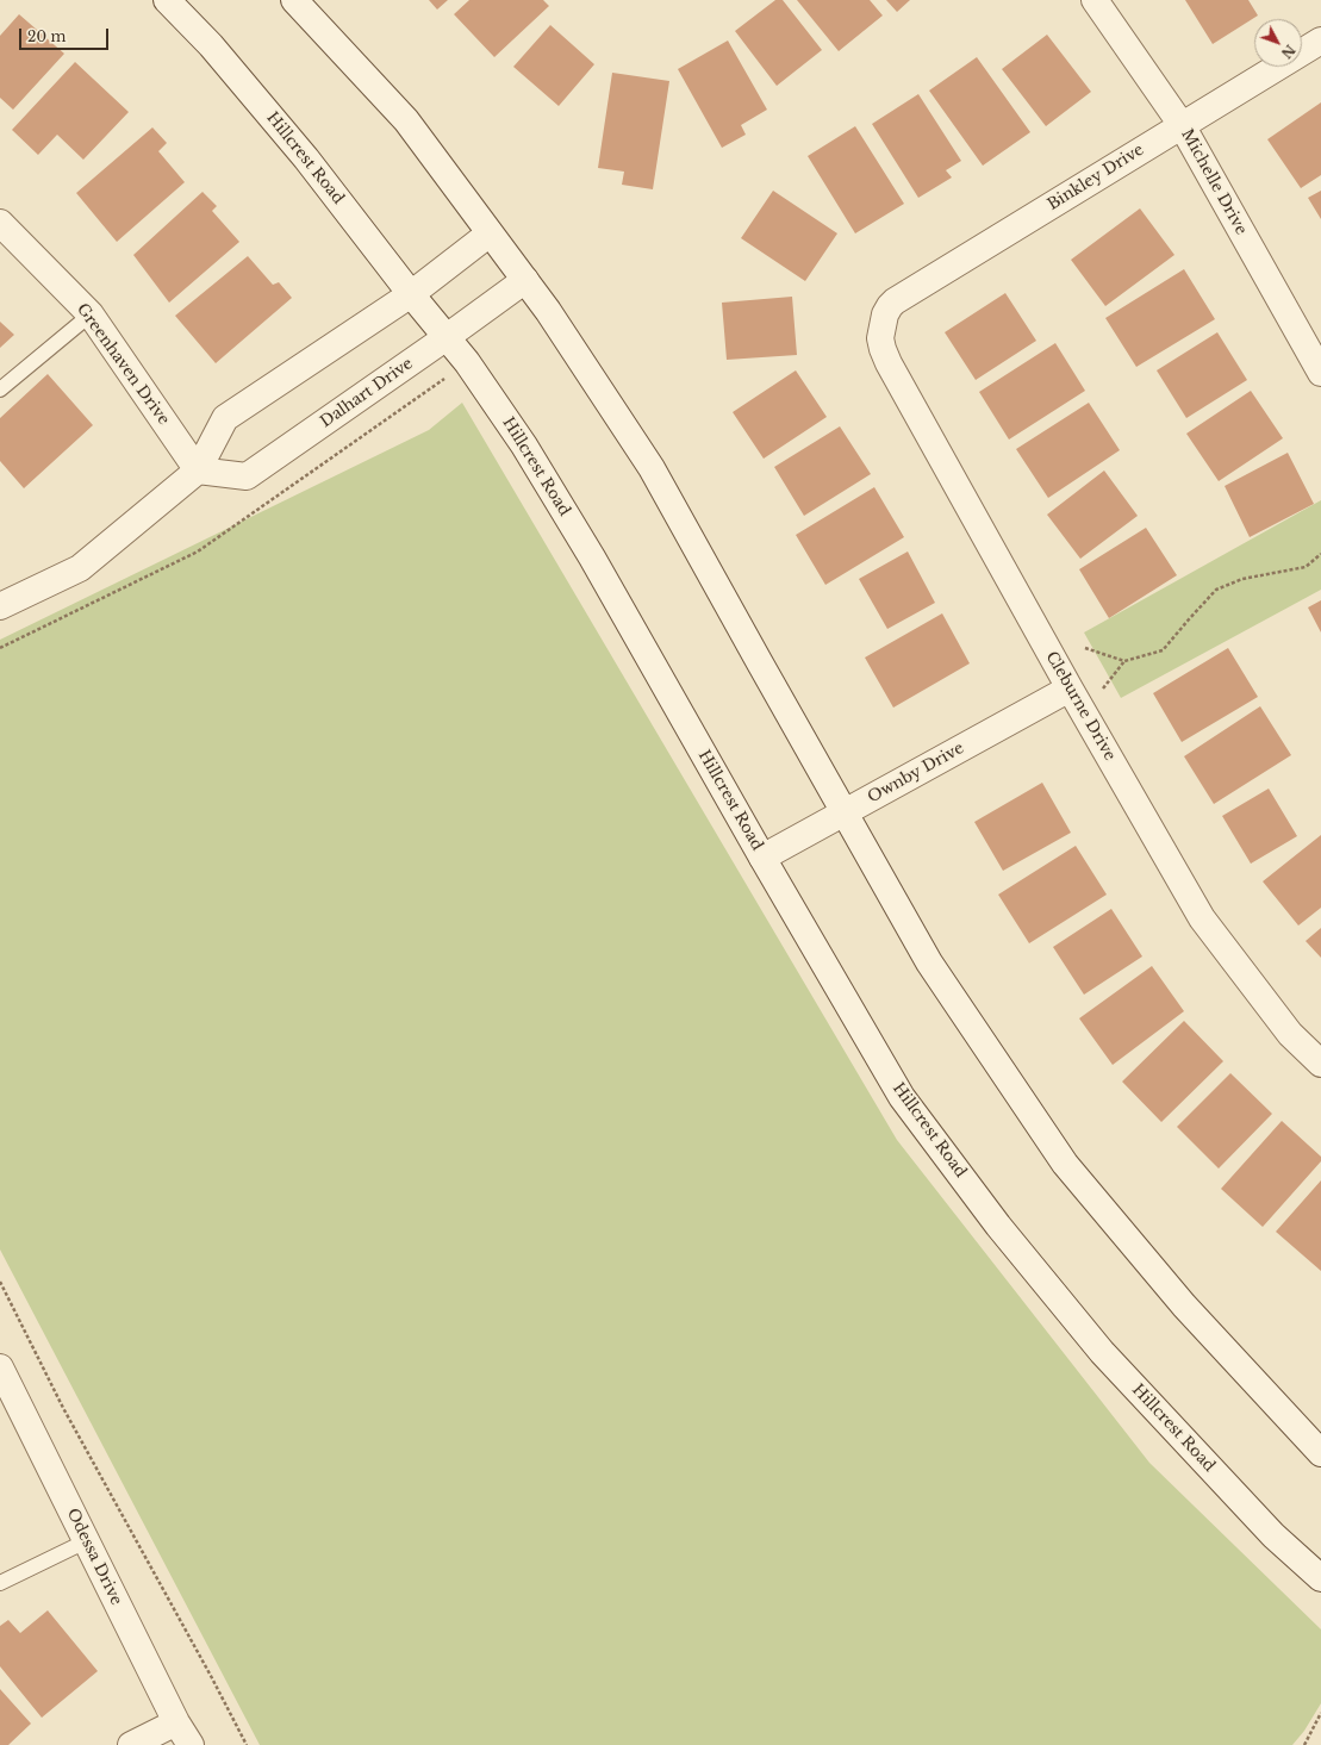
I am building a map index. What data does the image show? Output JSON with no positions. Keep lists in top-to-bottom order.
{
  "streets": {
    "street": [
      "Hillcrest Road",
      "Binkley Drive",
      "Michelle Drive",
      "Greenhaven Drive",
      "Dalhart Drive",
      "Cleburne Drive",
      "Ownby Drive",
      "Odessa Drive"
    ]
  },
  "crossings": [
    ["Hillcrest Road", "Dalhart Drive"],
    ["Hillcrest Road", "Ownby Drive"],
    ["Binkley Drive", "Michelle Drive"],
    ["Binkley Drive", "Cleburne Drive"],
    ["Greenhaven Drive", "Dalhart Drive"],
    ["Cleburne Drive", "Ownby Drive"]
  ],
  "scale_bar": "20 m",
  "north": "bottom right"
}
